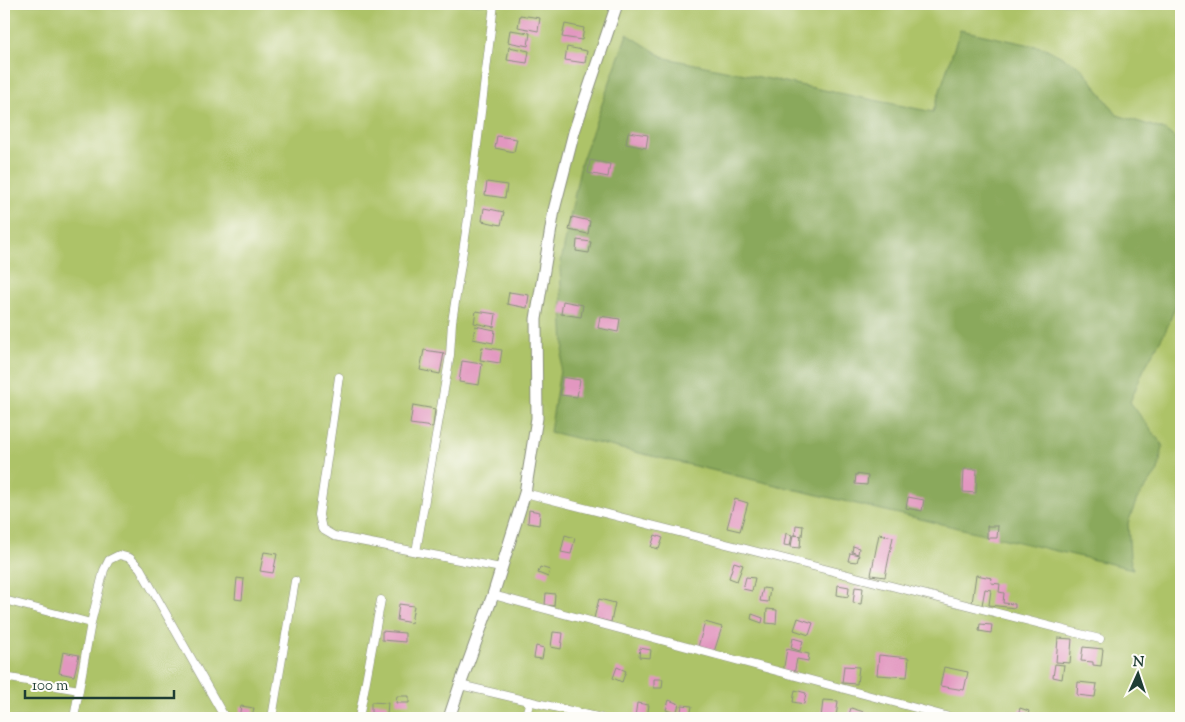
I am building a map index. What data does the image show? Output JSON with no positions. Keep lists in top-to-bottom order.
{
  "scale_bar": "100 m",
  "north": "top"
}
